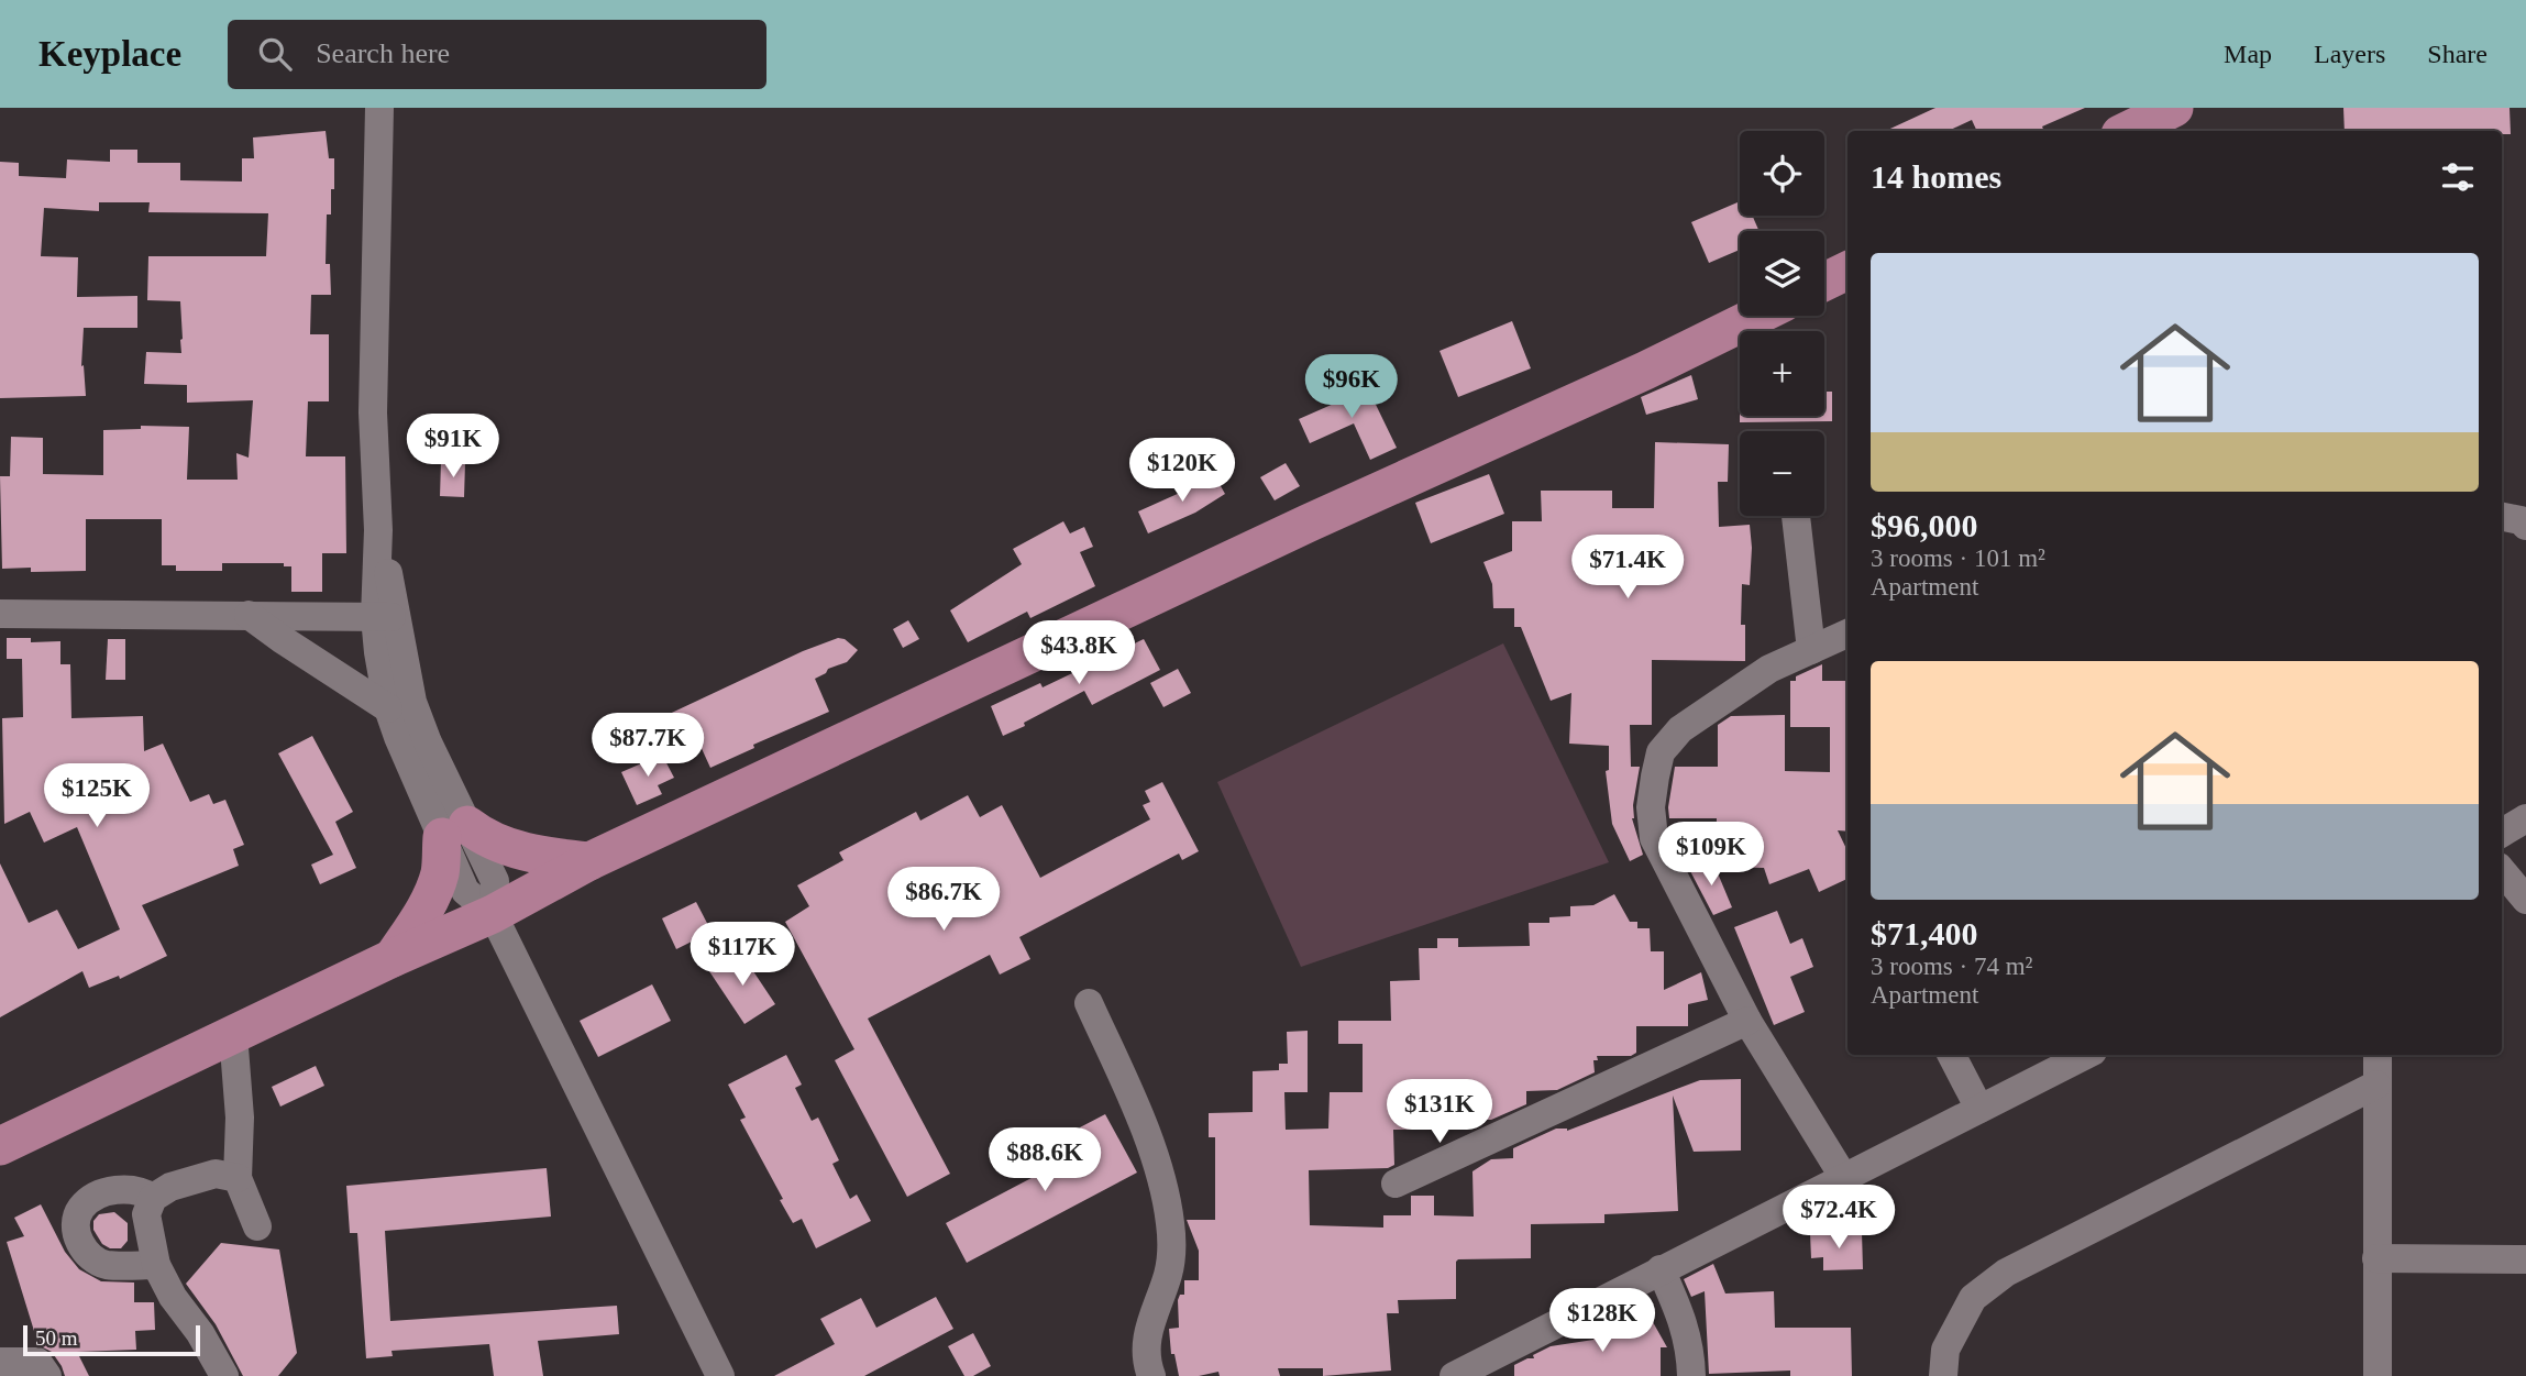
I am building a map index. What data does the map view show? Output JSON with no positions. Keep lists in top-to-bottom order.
{
  "scale_bar": "50 m",
  "page": {
    "header": "Keyplace",
    "search": "Search here",
    "nav": ["Map", "Layers", "Share"],
    "map_buttons": ["+", "−"],
    "heading": "14 homes",
    "list": [
      {
        "name": "$96,000",
        "note": "3 rooms · 101 m² · Apartment"
      },
      {
        "name": "$71,400",
        "note": "3 rooms · 74 m² · Apartment"
      }
    ],
    "price": [
      "$96K",
      "$91K",
      "$120K",
      "$71.4K",
      "$43.8K",
      "$87.7K",
      "$125K",
      "$109K",
      "$86.7K",
      "$117K",
      "$131K",
      "$88.6K",
      "$72.4K",
      "$128K"
    ],
    "scale": "50 m"
  }
}
